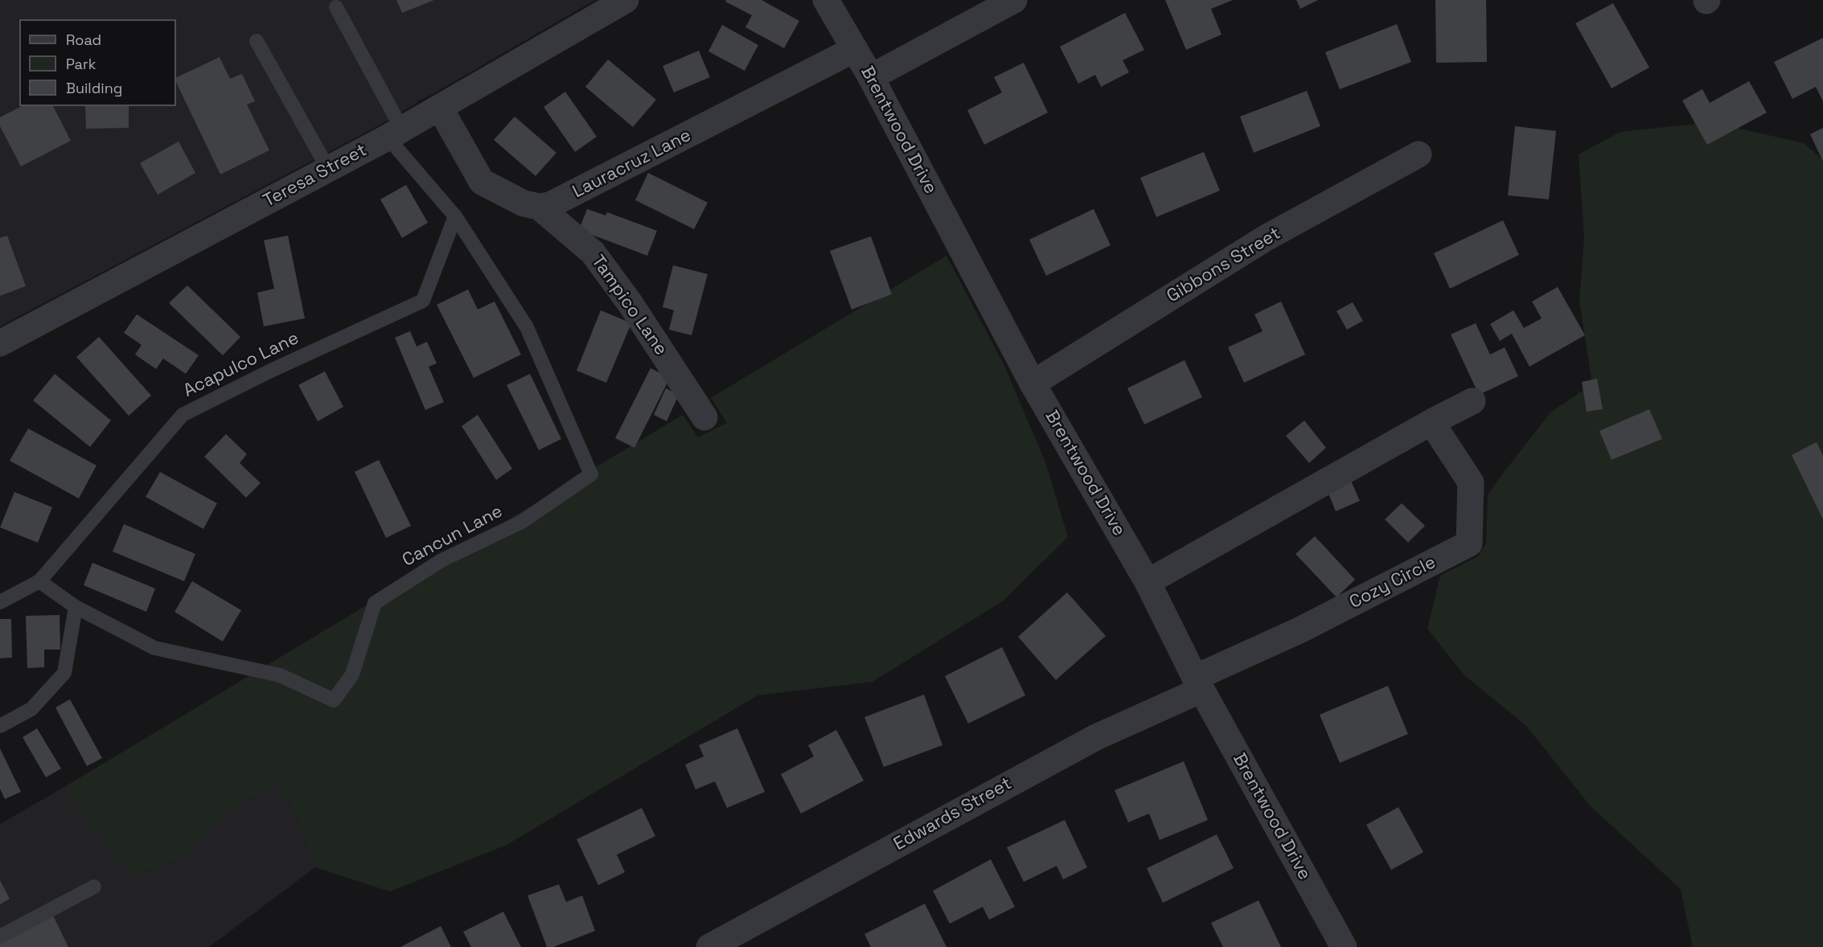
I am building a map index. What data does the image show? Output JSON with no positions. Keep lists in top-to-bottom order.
{
  "streets": {
    "street": [
      "Brentwood Drive",
      "Lauracruz Lane",
      "Teresa Street",
      "Gibbons Street",
      "Tampico Lane",
      "Cozy Circle",
      "Edwards Street"
    ],
    "lane": ["Acapulco Lane", "Cancun Lane"]
  },
  "crossings": [
    ["Brentwood Drive", "Lauracruz Lane"],
    ["Brentwood Drive", "Gibbons Street"],
    ["Brentwood Drive", "Cozy Circle"],
    ["Brentwood Drive", "Edwards Street"],
    ["Lauracruz Lane", "Tampico Lane"],
    ["Teresa Street", "Cancun Lane"],
    ["Acapulco Lane", "Cancun Lane"],
    ["Cozy Circle", "Edwards Street"]
  ],
  "legend": ["Road", "Park", "Building"]
}
